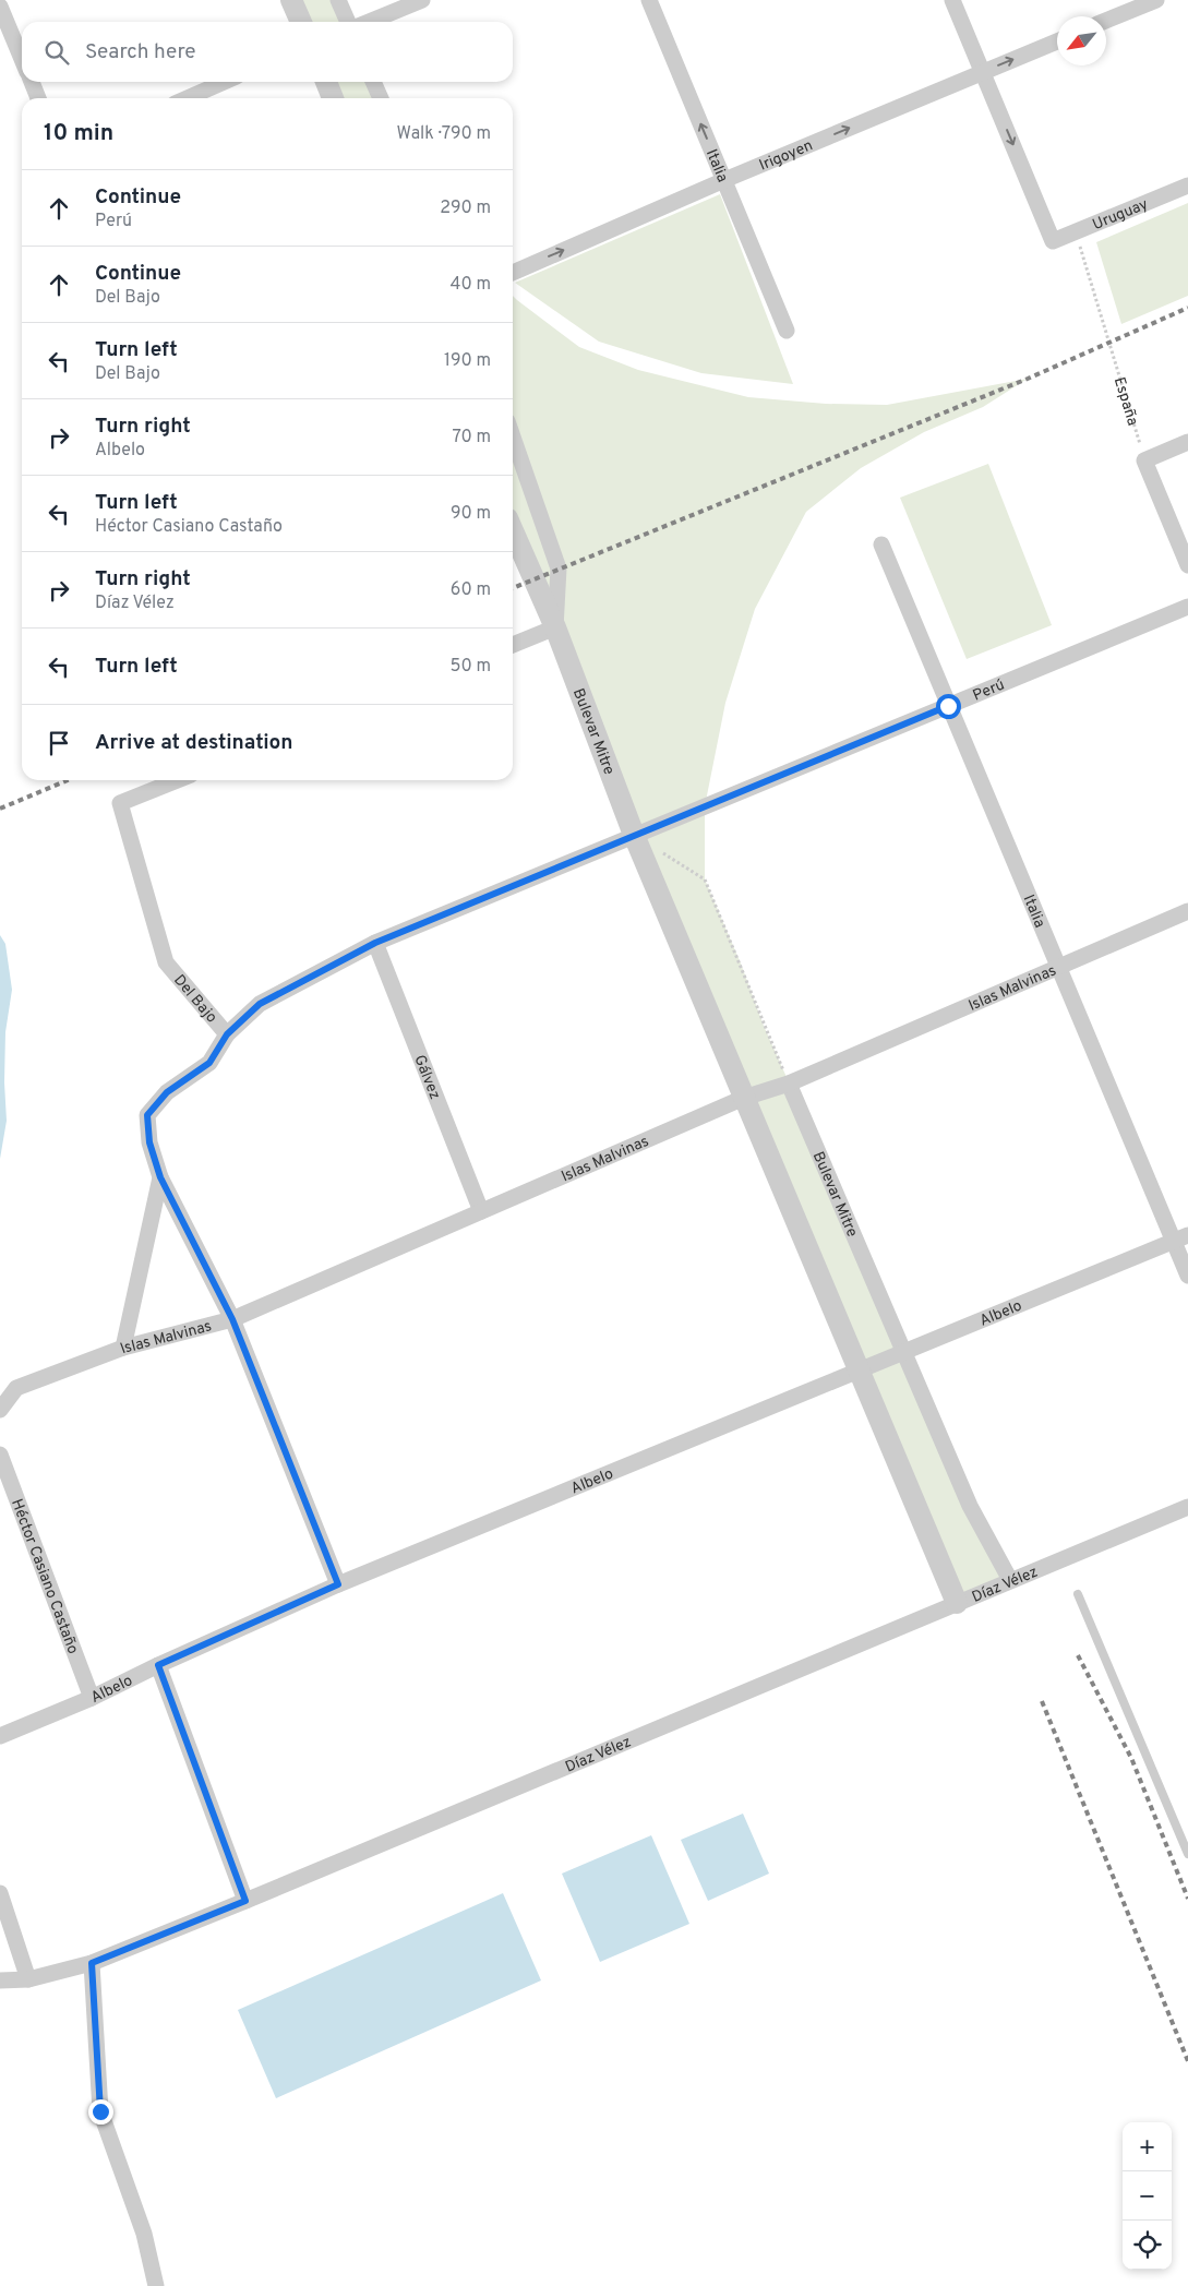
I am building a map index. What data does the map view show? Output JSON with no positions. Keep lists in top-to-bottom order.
{
  "streets": {
    "street": [
      "Irigoyen",
      "Italia",
      "Uruguay",
      "Perú",
      "Bulevar Mitre",
      "Islas Malvinas",
      "Del Bajo",
      "Gálvez",
      "Albelo",
      "Héctor Casiano Castaño",
      "Díaz Vélez"
    ],
    "path": ["España"]
  },
  "crossings": [
    ["Irigoyen", "Italia"],
    ["Irigoyen", "Uruguay"],
    ["Italia", "Perú"],
    ["Italia", "Islas Malvinas"],
    ["Italia", "Albelo"],
    ["Uruguay", "España"],
    ["Perú", "Bulevar Mitre"],
    ["Perú", "Del Bajo"],
    ["Perú", "Gálvez"],
    ["Bulevar Mitre", "Islas Malvinas"],
    ["Bulevar Mitre", "Albelo"],
    ["Bulevar Mitre", "Díaz Vélez"],
    ["Islas Malvinas", "Del Bajo"],
    ["Islas Malvinas", "Gálvez"],
    ["Del Bajo", "Albelo"],
    ["Albelo", "Héctor Casiano Castaño"]
  ],
  "one_way": ["Irigoyen", "Uruguay"],
  "north": "bottom left",
  "page": {
    "search": "Search here",
    "heading": ["10 min", "Walk · 790 m"],
    "list": [
      ["Continue", "Perú", "290 m"],
      ["Continue", "Del Bajo", "40 m"],
      ["Turn left", "Del Bajo", "190 m"],
      ["Turn right", "Albelo", "70 m"],
      ["Turn left", "Héctor Casiano Castaño", "90 m"],
      ["Turn right", "Díaz Vélez", "60 m"],
      ["Turn left", "50 m"],
      "Arrive at destination"
    ],
    "map_buttons": ["+", "−"]
  }
}
